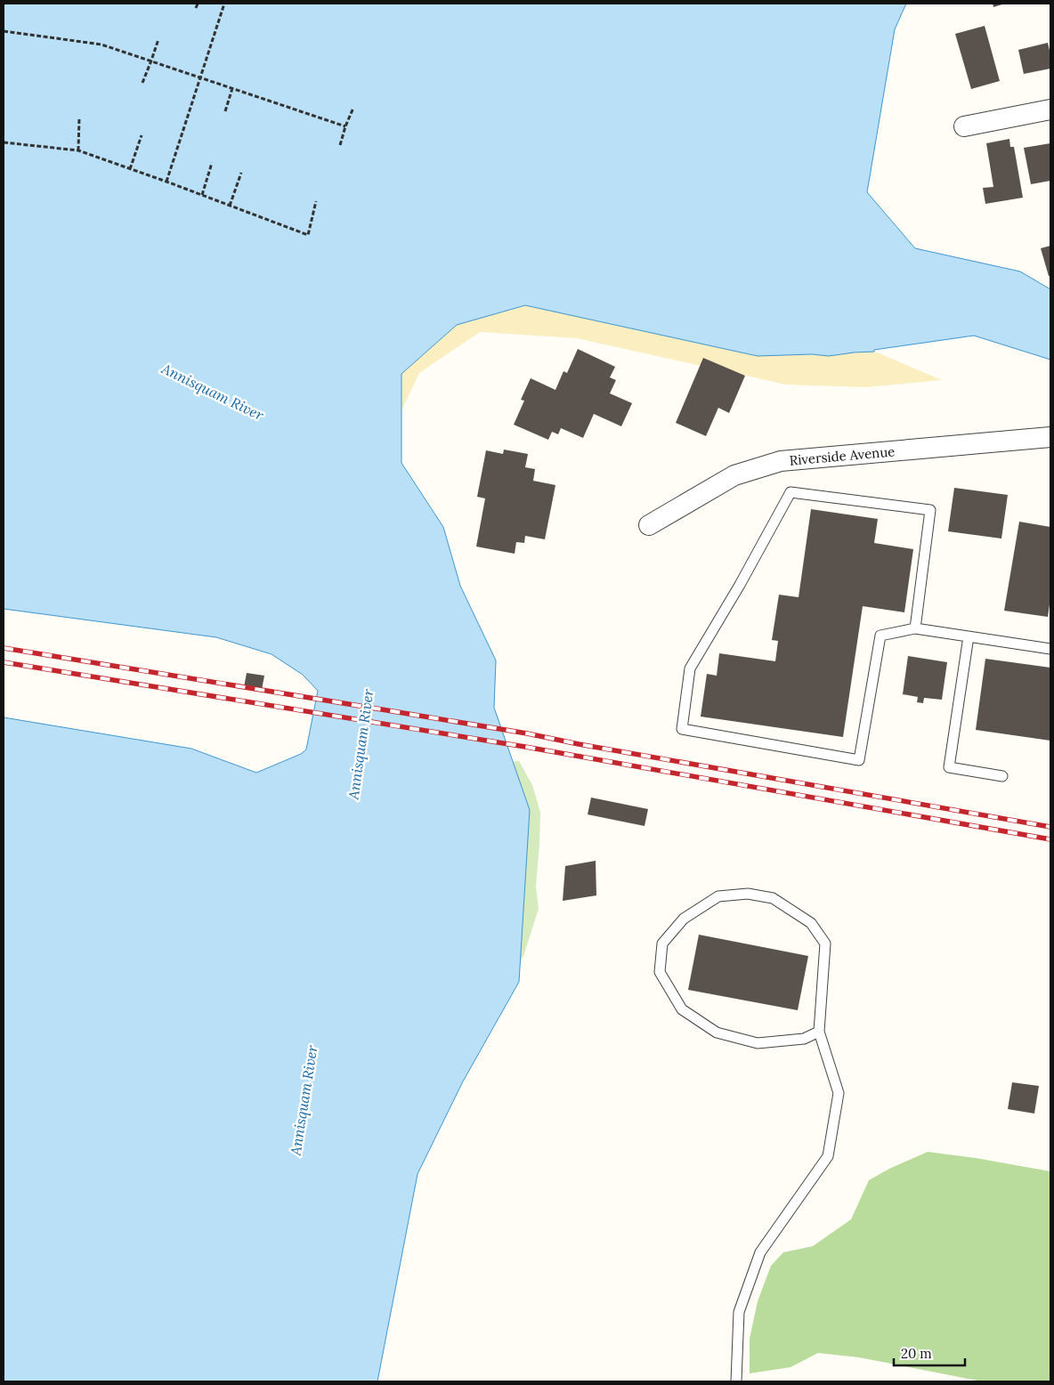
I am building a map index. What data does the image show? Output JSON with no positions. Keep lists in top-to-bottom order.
{
  "streets": {
    "street": ["Riverside Avenue"]
  },
  "water": ["Annisquam River"],
  "scale_bar": "20 m"
}
